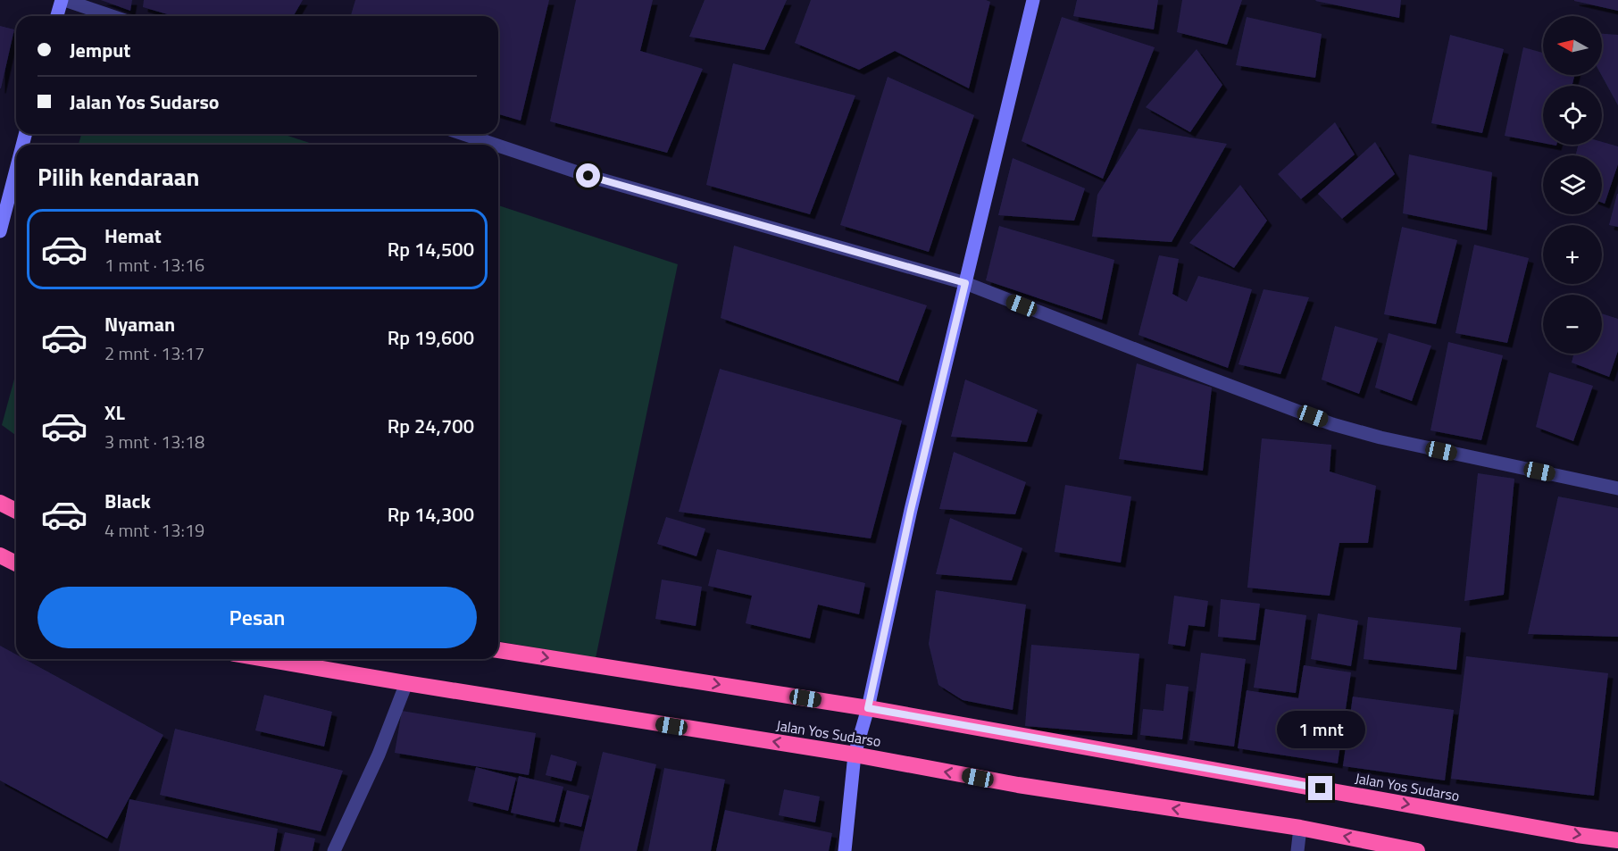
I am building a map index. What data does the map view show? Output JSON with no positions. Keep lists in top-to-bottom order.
{
  "streets": {
    "highway": ["Jalan Yos Sudarso"]
  },
  "north": "left",
  "page": {
    "map_buttons": ["+", "−"],
    "banner": ["Jemput", "Jalan Yos Sudarso"],
    "heading": "Pilih kendaraan",
    "list": [
      {
        "name": "Hemat",
        "note": "1 mnt · 13:16",
        "value": "Rp 14,500"
      },
      {
        "name": "Nyaman",
        "note": "2 mnt · 13:17",
        "value": "Rp 19,600"
      },
      {
        "name": "XL",
        "note": "3 mnt · 13:18",
        "value": "Rp 24,700"
      },
      {
        "name": "Black",
        "note": "4 mnt · 13:19",
        "value": "Rp 14,300"
      }
    ],
    "buttons": "Pesan",
    "bubble": "1 mnt"
  }
}
